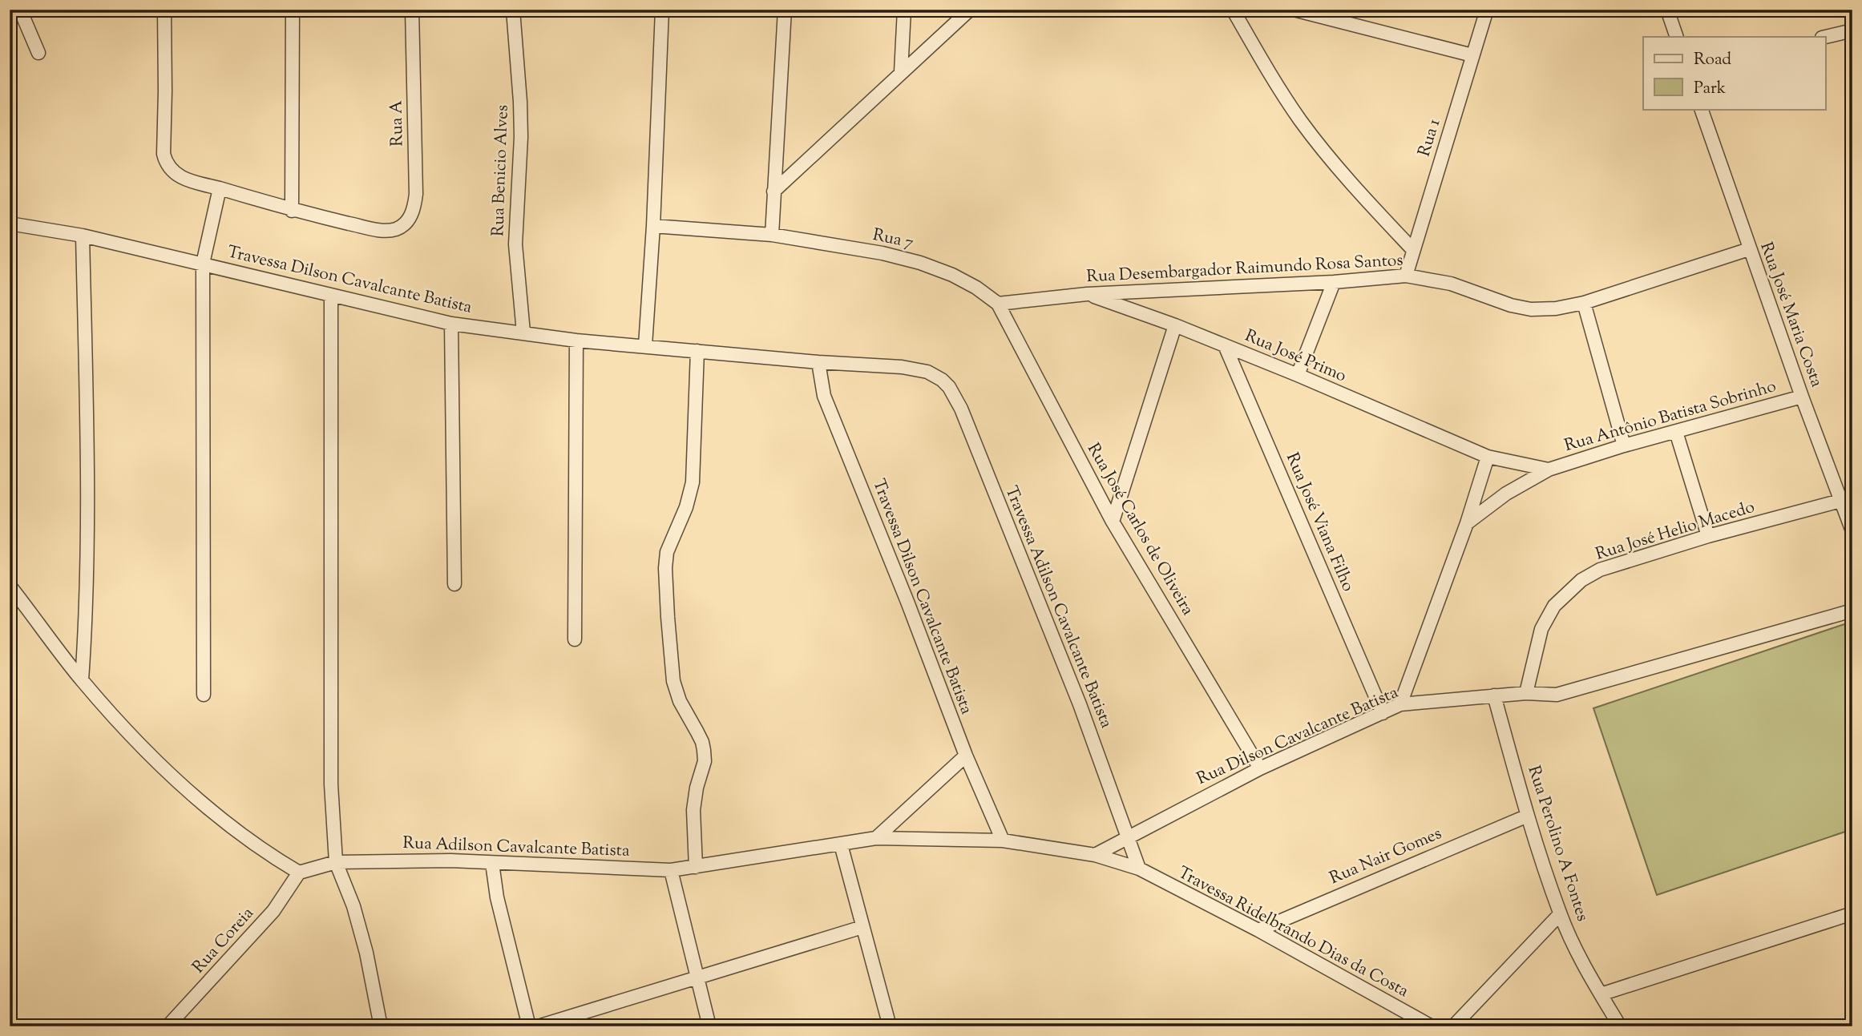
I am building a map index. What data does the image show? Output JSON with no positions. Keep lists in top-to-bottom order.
{
  "streets": {
    "street": [
      "Rua A",
      "Rua 1",
      "Rua Benicio Alves",
      "Rua 7",
      "Rua Desembargador Raimundo Rosa Santos",
      "Travessa Dilson Cavalcante Batista",
      "Rua José Maria Costa",
      "Rua José Primo",
      "Rua Antônio Batista Sobrinho",
      "Rua José Viana Filho",
      "Rua José Carlos de Oliveira",
      "Rua José Helio Macedo",
      "Travessa Adilson Cavalcante Batista",
      "Rua Dilson Cavalcante Batista",
      "Rua Perolino A Fontes",
      "Rua Adilson Cavalcante Batista",
      "Rua Nair Gomes",
      "Travessa Ridelbrando Dias da Costa",
      "Rua Coreia"
    ]
  },
  "crossings": [
    ["Rua 1", "Rua Desembargador Raimundo Rosa Santos"],
    ["Rua Benicio Alves", "Travessa Dilson Cavalcante Batista"],
    ["Rua 7", "Rua Desembargador Raimundo Rosa Santos"],
    ["Rua 7", "Rua José Carlos de Oliveira"],
    ["Rua Desembargador Raimundo Rosa Santos", "Rua José Maria Costa"],
    ["Rua Desembargador Raimundo Rosa Santos", "Rua José Primo"],
    ["Rua Desembargador Raimundo Rosa Santos", "Rua José Carlos de Oliveira"],
    ["Travessa Dilson Cavalcante Batista", "Travessa Adilson Cavalcante Batista"],
    ["Travessa Dilson Cavalcante Batista", "Rua Adilson Cavalcante Batista"],
    ["Rua José Maria Costa", "Rua Antônio Batista Sobrinho"],
    ["Rua José Maria Costa", "Rua José Helio Macedo"],
    ["Rua José Primo", "Rua Antônio Batista Sobrinho"],
    ["Rua José Primo", "Rua José Viana Filho"],
    ["Rua José Viana Filho", "Rua Dilson Cavalcante Batista"],
    ["Rua José Carlos de Oliveira", "Rua Dilson Cavalcante Batista"],
    ["Rua José Helio Macedo", "Rua Dilson Cavalcante Batista"],
    ["Travessa Adilson Cavalcante Batista", "Rua Dilson Cavalcante Batista"],
    ["Travessa Adilson Cavalcante Batista", "Rua Adilson Cavalcante Batista"],
    ["Travessa Adilson Cavalcante Batista", "Travessa Ridelbrando Dias da Costa"],
    ["Rua Dilson Cavalcante Batista", "Rua Perolino A Fontes"],
    ["Rua Dilson Cavalcante Batista", "Rua Adilson Cavalcante Batista"],
    ["Rua Perolino A Fontes", "Rua Nair Gomes"],
    ["Rua Adilson Cavalcante Batista", "Travessa Ridelbrando Dias da Costa"],
    ["Rua Adilson Cavalcante Batista", "Rua Coreia"],
    ["Rua Nair Gomes", "Travessa Ridelbrando Dias da Costa"]
  ],
  "legend": ["Road", "Park"]
}
